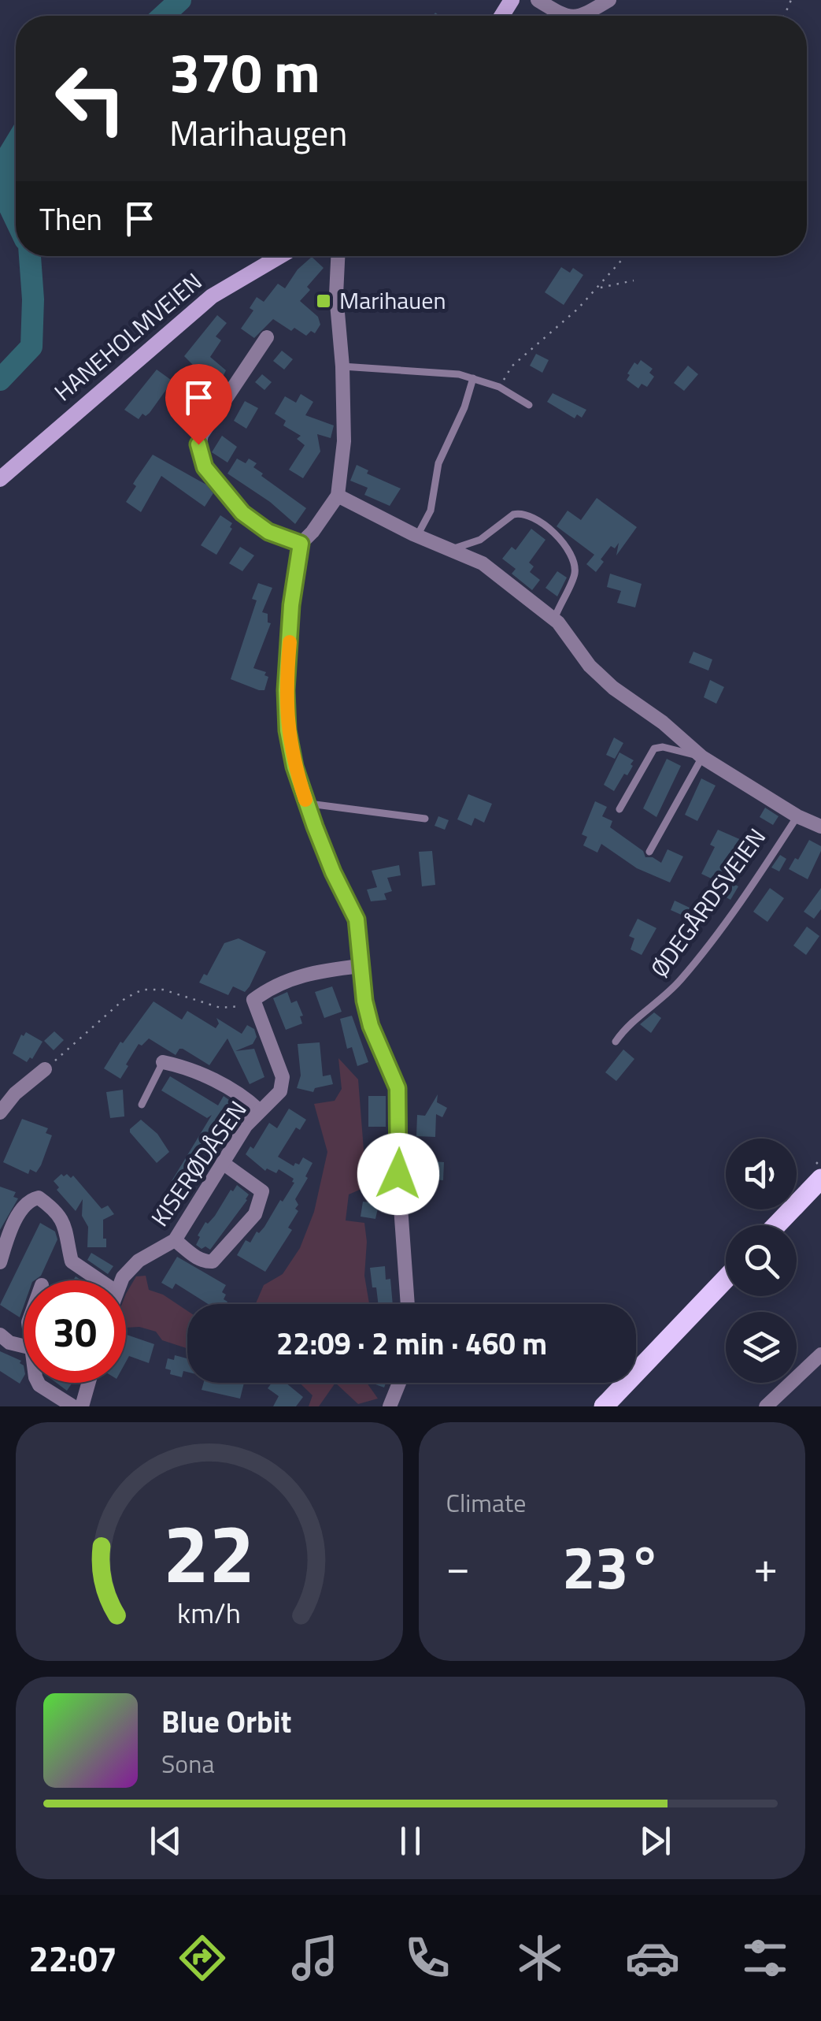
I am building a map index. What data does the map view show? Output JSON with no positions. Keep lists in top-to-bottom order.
{
  "streets": {
    "main road": ["HANEHOLMVEIEN"],
    "street": ["ØDEGÅRDSVEIEN", "KISERØDÅSEN"]
  },
  "places": {
    "transit": ["Marihauen"]
  },
  "page": {
    "turn": ["370 m", "Marihaugen"],
    "then": "Then",
    "limit": "30",
    "trip": "22:09 · 2 min · 460 m",
    "tile": "Climate",
    "heat": ["−", "23°", "+"],
    "song": ["Blue Orbit", "Sona"],
    "tabs": "22:07",
    "gauge": ["22", "km/h"]
  }
}
